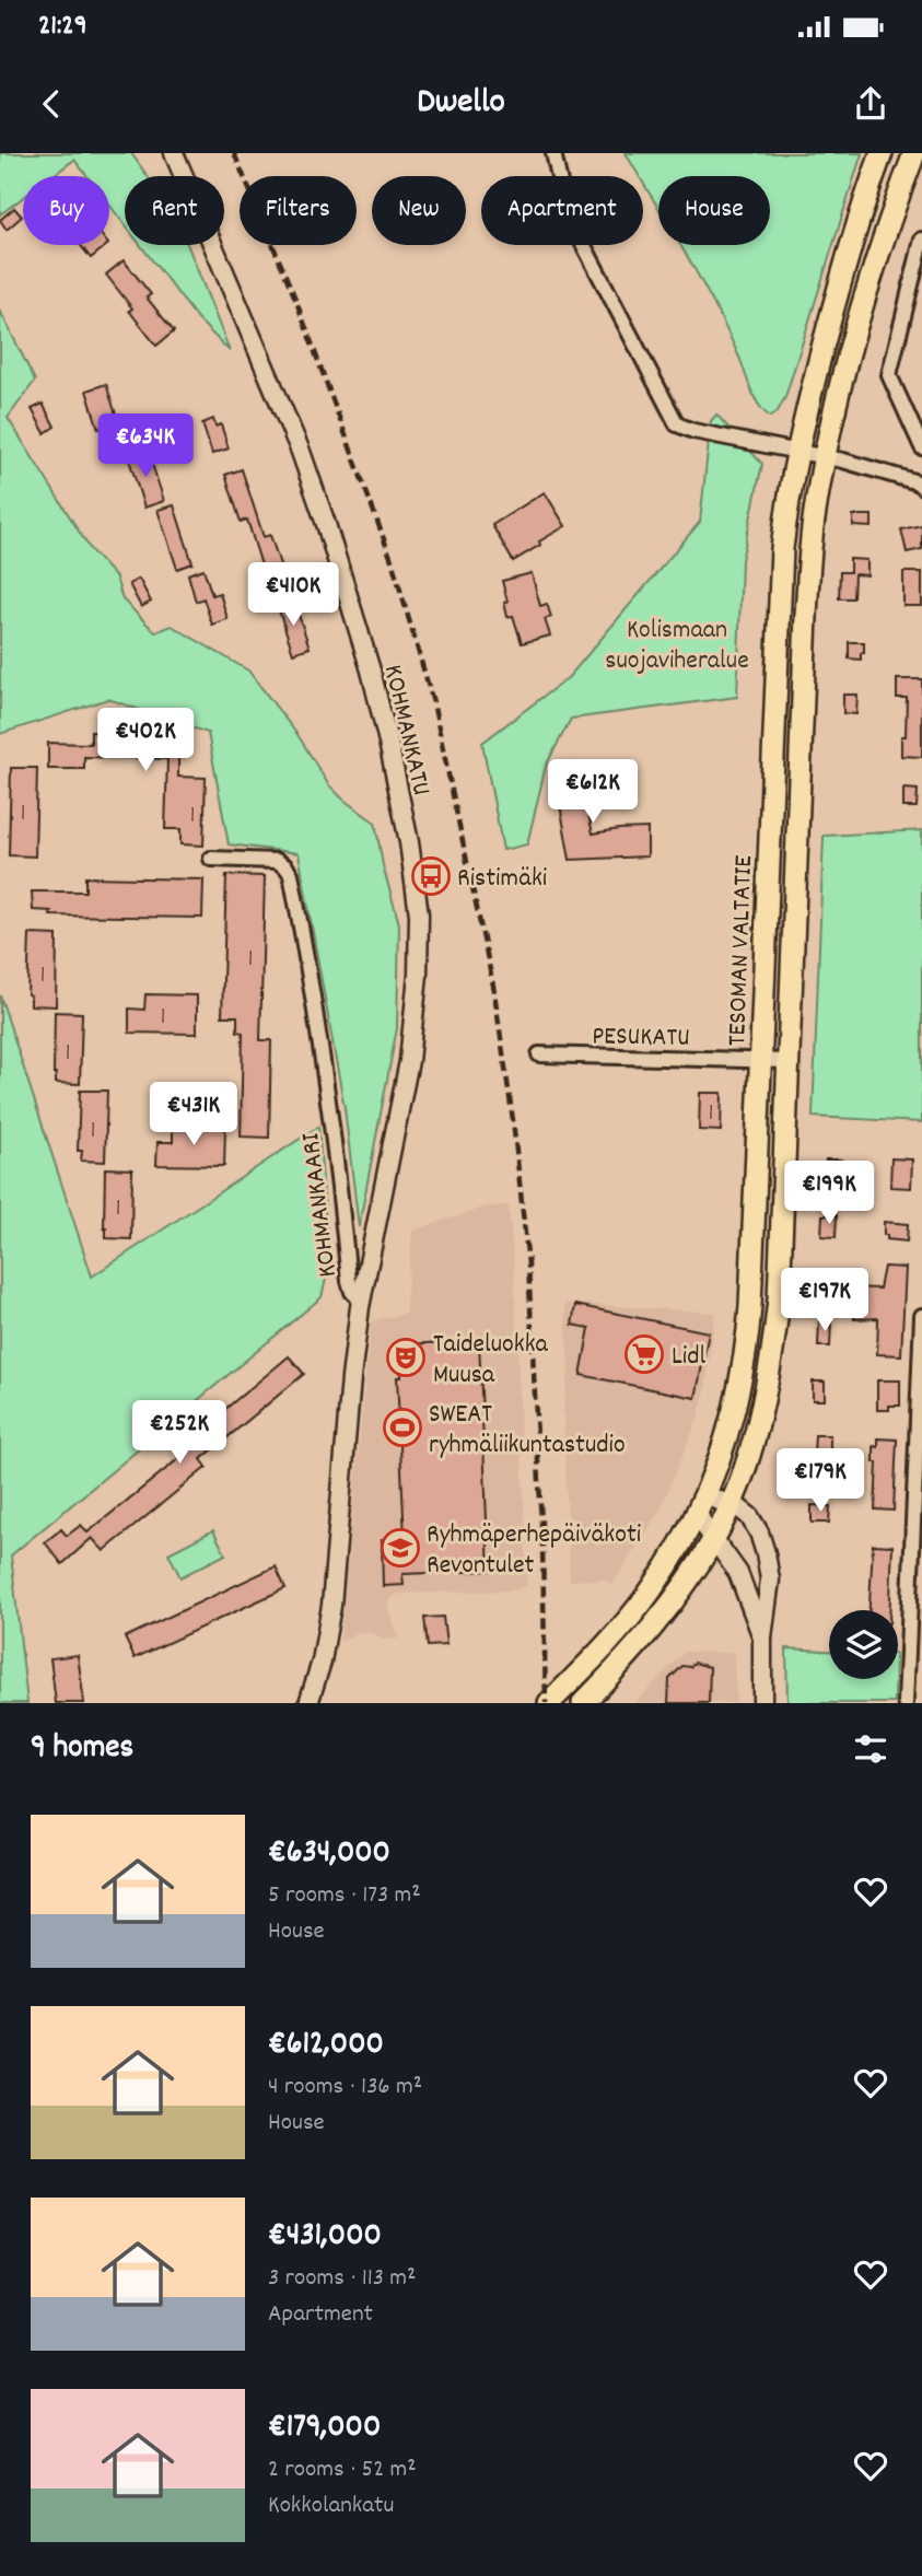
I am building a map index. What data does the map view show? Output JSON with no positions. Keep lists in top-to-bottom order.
{
  "streets": {
    "main road": ["TESOMAN VALTATIE"],
    "street": ["KOHMANKATU", "PESUKATU", "KOHMANKAARI"]
  },
  "crossings": [
    ["KOHMANKATU", "KOHMANKAARI"],
    ["TESOMAN VALTATIE", "PESUKATU"]
  ],
  "parks": ["Kolismaan suojaviheralue"],
  "places": {
    "bus stop": ["Ristimäki"],
    "supermarket": ["Lidl"],
    "theatre": ["Taideluokka Muusa"],
    "sports": ["SWEAT ryhmäliikuntastudio"],
    "school or university": ["Ryhmäperhepäiväkoti Revontulet"]
  },
  "house_numbers": [
    "1",
    "1",
    "1",
    "1",
    "1",
    "1",
    "1",
    "1",
    "1"
  ],
  "page": {
    "status": "21:29",
    "header": "Dwello",
    "chip": [
      "Buy",
      "Rent",
      "Filters",
      "New",
      "Apartment",
      "House"
    ],
    "price": [
      "€634K",
      "€410K",
      "€402K",
      "€612K",
      "€431K",
      "€199K",
      "€197K",
      "€252K",
      "€179K"
    ],
    "heading": "9 homes",
    "list": [
      {
        "name": "€634,000",
        "note": "5 rooms · 173 m² · House"
      },
      {
        "name": "€612,000",
        "note": "4 rooms · 136 m² · House"
      },
      {
        "name": "€431,000",
        "note": "3 rooms · 113 m² · Apartment"
      },
      {
        "name": "€179,000",
        "note": "2 rooms · 52 m² · Kokkolankatu"
      }
    ]
  }
}
